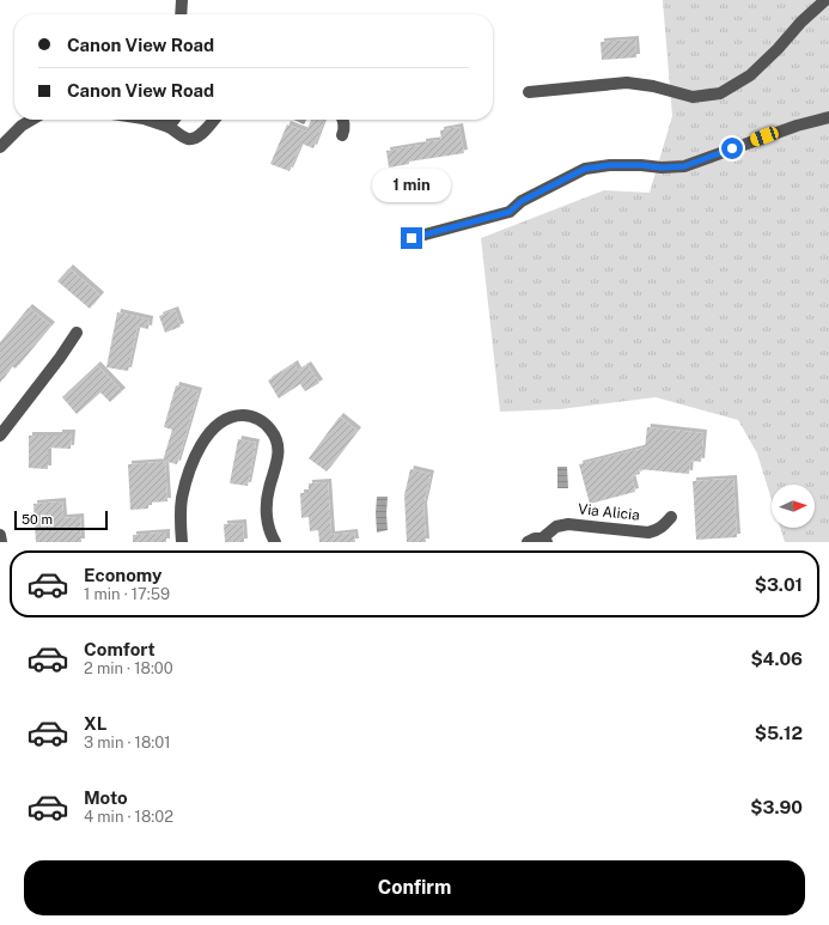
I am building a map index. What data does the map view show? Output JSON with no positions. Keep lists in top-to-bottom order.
{
  "streets": {
    "street": ["Via Alicia"]
  },
  "scale_bar": "50 m",
  "north": "right",
  "page": {
    "banner": ["Canon View Road", "Canon View Road"],
    "bubble": "1 min",
    "scale": "50 m",
    "list": [
      {
        "name": "Economy",
        "note": "1 min · 17:59",
        "value": "$3.01"
      },
      {
        "name": "Comfort",
        "note": "2 min · 18:00",
        "value": "$4.06"
      },
      {
        "name": "XL",
        "note": "3 min · 18:01",
        "value": "$5.12"
      },
      {
        "name": "Moto",
        "note": "4 min · 18:02",
        "value": "$3.90"
      }
    ],
    "buttons": "Confirm"
  }
}
